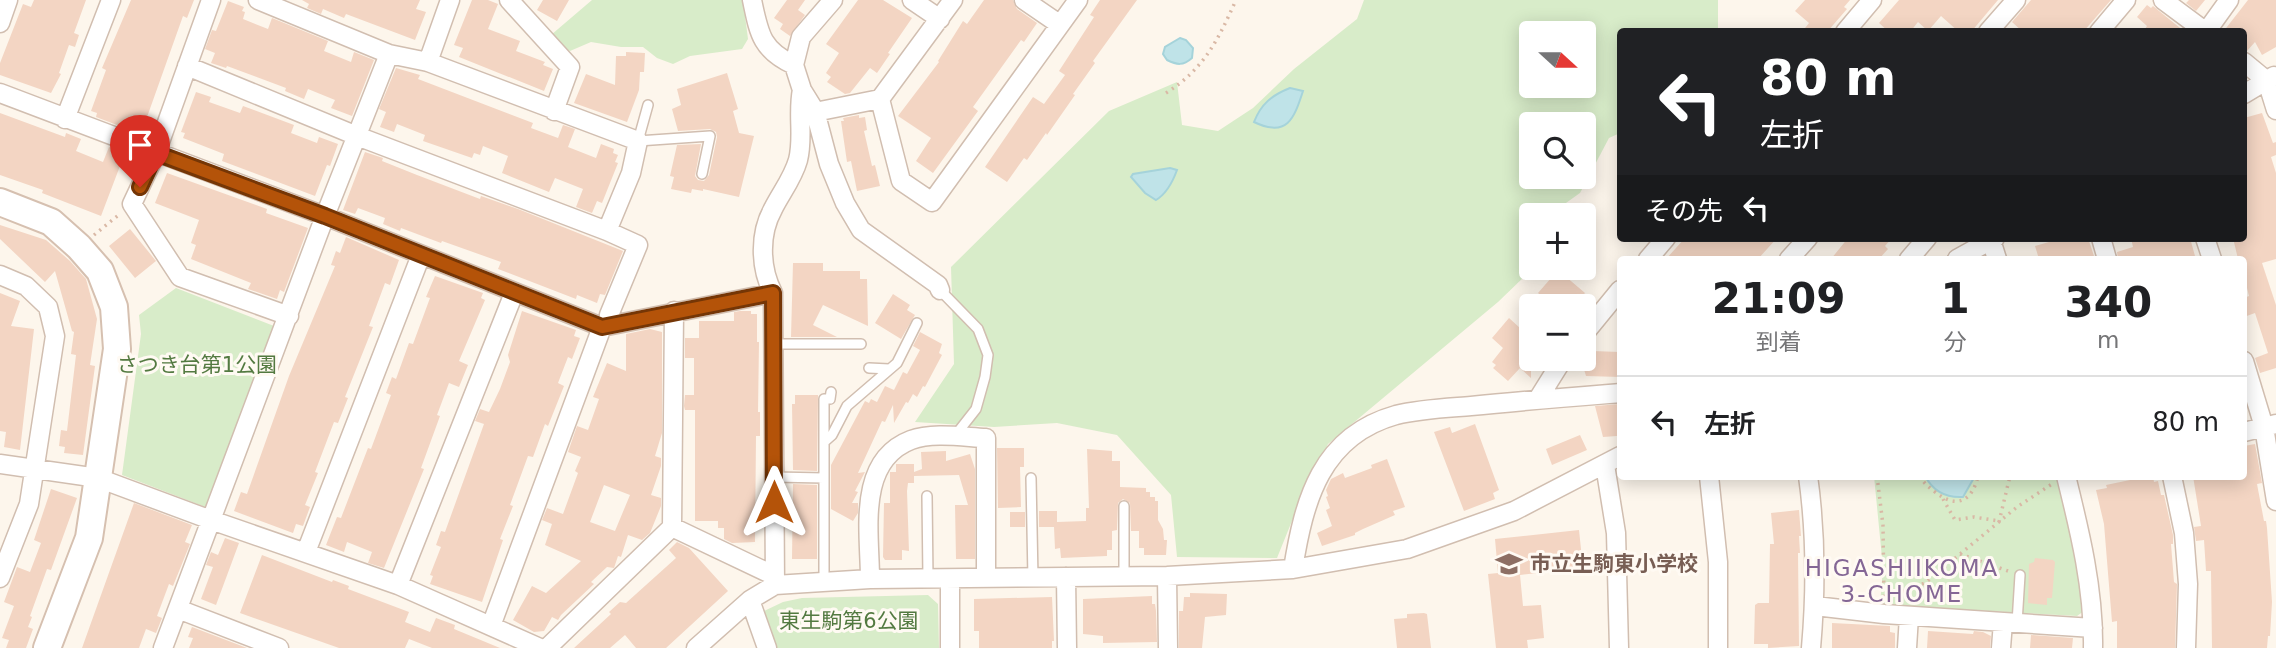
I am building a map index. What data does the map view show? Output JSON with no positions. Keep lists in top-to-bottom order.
{
  "districts": ["HIGASHIIKOMA 3-CHOME"],
  "parks": ["さつき台第1公園", "東生駒第6公園"],
  "places": {
    "school or university": ["市立生駒東小学校"]
  },
  "north": "right",
  "page": {
    "map_buttons": ["+", "−"],
    "turn": ["80 m", "左折"],
    "then": "その先",
    "eta": [
      "21:09",
      "到着",
      "1",
      "分",
      "340",
      "m"
    ],
    "list": [
      {
        "name": "左折",
        "value": "80 m"
      }
    ]
  }
}
